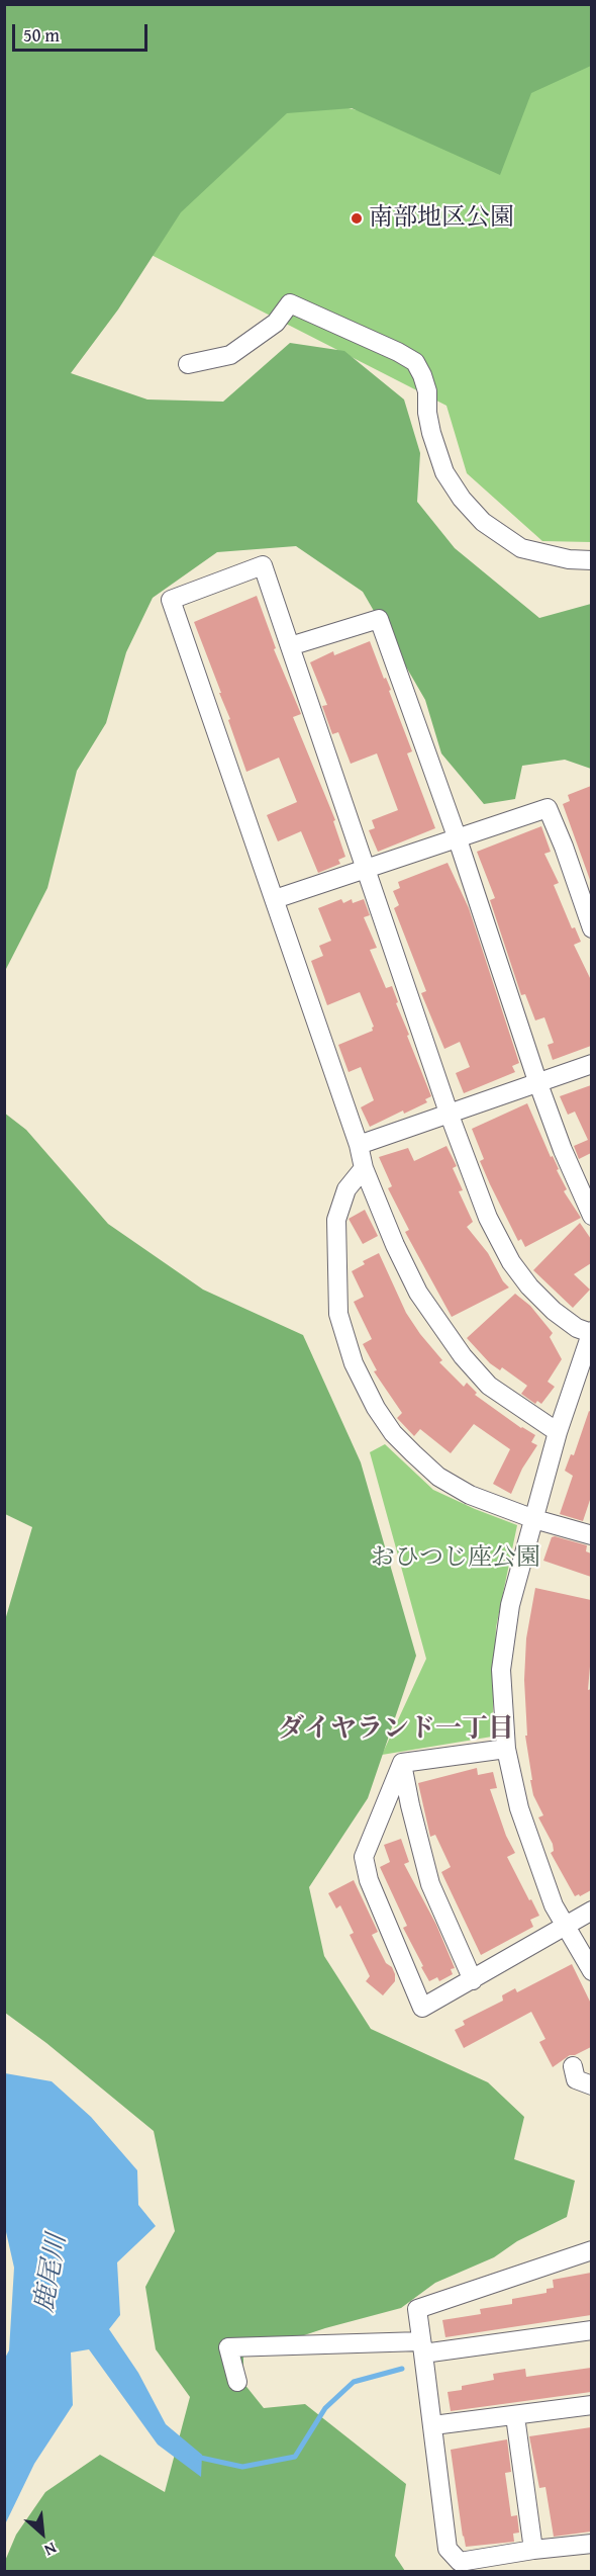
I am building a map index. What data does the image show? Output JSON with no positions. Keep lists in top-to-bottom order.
{
  "districts": ["ダイヤランド一丁目"],
  "water": ["鹿尾川"],
  "parks": ["おひつじ座公園"],
  "places": ["南部地区公園"],
  "scale_bar": "50 m",
  "north": "bottom right"
}
